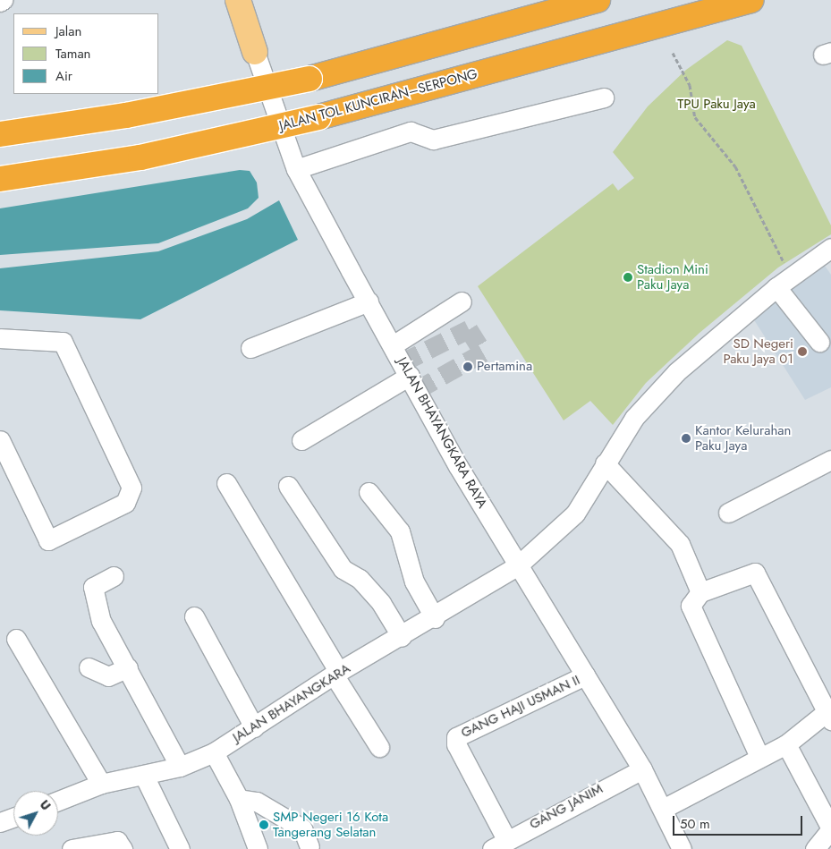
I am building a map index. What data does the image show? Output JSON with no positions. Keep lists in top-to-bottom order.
{
  "streets": {
    "highway": ["JALAN TOL KUNCIRAN–SERPONG"],
    "main road": ["JALAN BHAYANGKARA RAYA"],
    "street": ["JALAN BHAYANGKARA", "GANG HAJI USMAN II", "GANG JANIM"]
  },
  "crossings": [
    ["JALAN BHAYANGKARA RAYA", "JALAN BHAYANGKARA"],
    ["JALAN BHAYANGKARA RAYA", "GANG HAJI USMAN II"],
    ["JALAN BHAYANGKARA RAYA", "GANG JANIM"],
    ["GANG HAJI USMAN II", "GANG JANIM"]
  ],
  "parks": ["TPU Paku Jaya"],
  "places": [
    "Stadion Mini Paku Jaya",
    "SD Negeri Paku Jaya 01",
    "Pertamina",
    "Kantor Kelurahan Paku Jaya",
    "SMP Negeri 16 Kota Tangerang Selatan"
  ],
  "legend": ["Jalan", "Taman", "Air"],
  "scale_bar": "50 m",
  "north": "top right"
}
